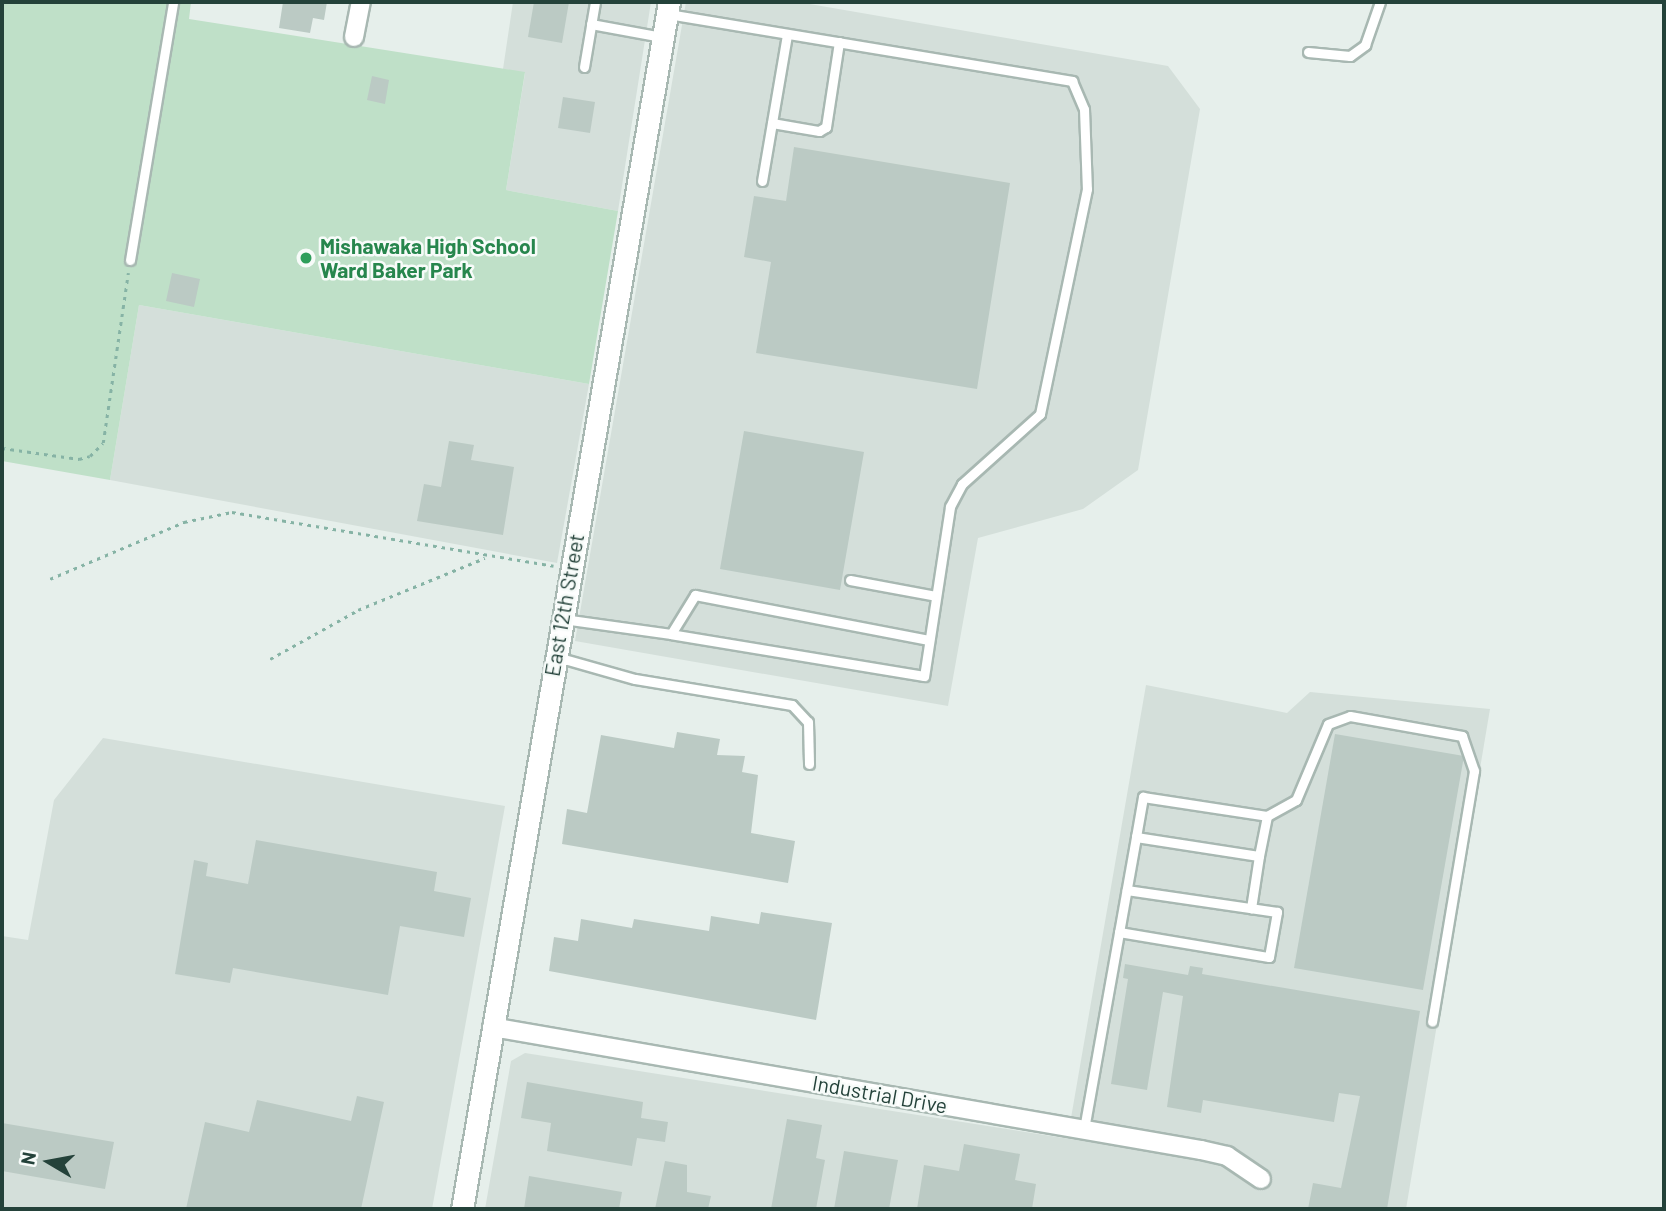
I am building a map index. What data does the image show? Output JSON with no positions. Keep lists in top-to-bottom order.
{
  "streets": {
    "street": ["East 12th Street", "Industrial Drive"]
  },
  "crossings": [
    ["East 12th Street", "Industrial Drive"]
  ],
  "places": ["Mishawaka High School Ward Baker Park"],
  "north": "left"
}
